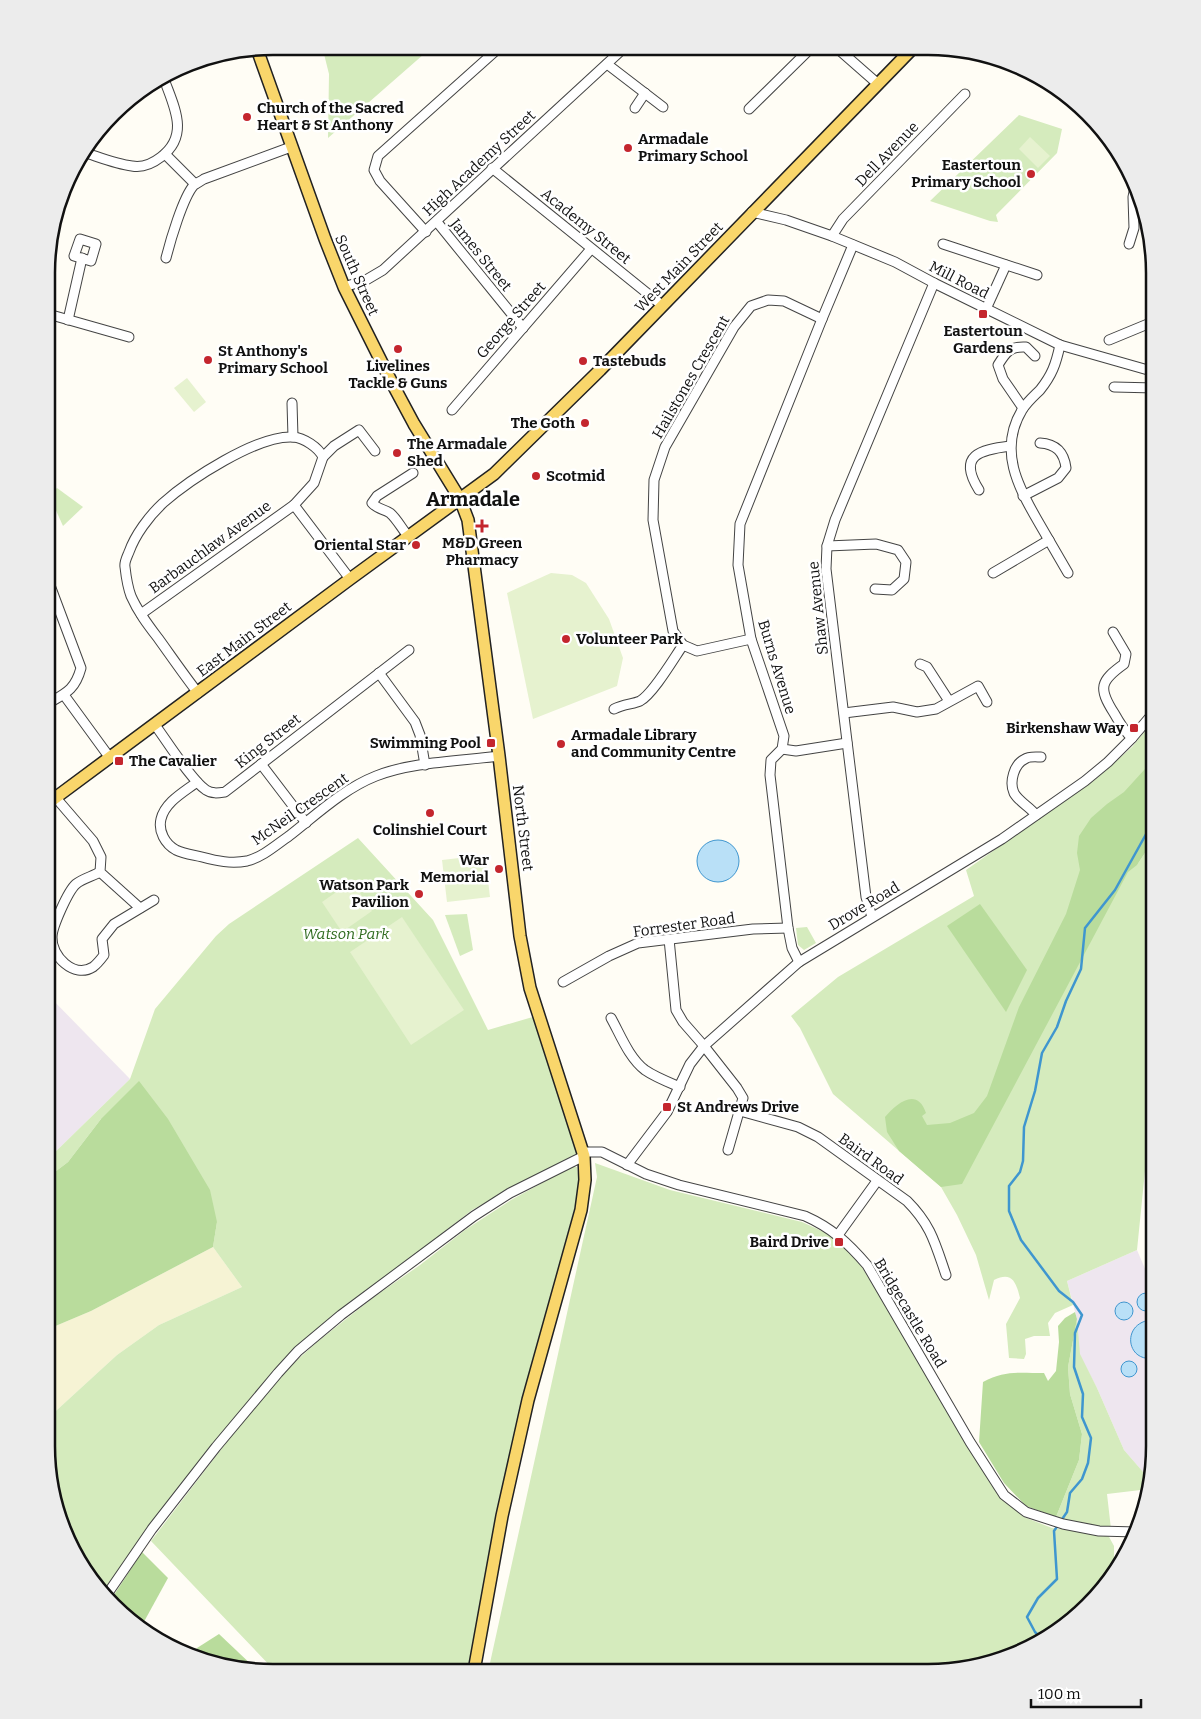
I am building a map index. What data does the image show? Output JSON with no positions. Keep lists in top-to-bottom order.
{
  "streets": {
    "main road": [
      "West Main Street",
      "South Street",
      "East Main Street",
      "North Street"
    ],
    "street": [
      "Dell Avenue",
      "High Academy Street",
      "Academy Street",
      "James Street",
      "Mill Road",
      "George Street",
      "Hailstones Crescent",
      "Barbauchlaw Avenue",
      "Shaw Avenue",
      "Burns Avenue",
      "King Street",
      "McNeil Crescent",
      "Drove Road",
      "Forrester Road",
      "Baird Road",
      "Bridgecastle Road"
    ]
  },
  "crossings": [
    ["Dell Avenue", "Mill Road"],
    ["High Academy Street", "Academy Street"],
    ["High Academy Street", "James Street"],
    ["High Academy Street", "South Street"],
    ["Academy Street", "West Main Street"],
    ["Academy Street", "George Street"],
    ["James Street", "George Street"],
    ["West Main Street", "South Street"],
    ["West Main Street", "Mill Road"],
    ["West Main Street", "East Main Street"],
    ["West Main Street", "North Street"],
    ["South Street", "East Main Street"],
    ["South Street", "North Street"],
    ["Mill Road", "Shaw Avenue"],
    ["Mill Road", "Burns Avenue"],
    ["Hailstones Crescent", "Burns Avenue"],
    ["Barbauchlaw Avenue", "East Main Street"],
    ["Shaw Avenue", "Drove Road"],
    ["East Main Street", "King Street"],
    ["East Main Street", "North Street"],
    ["King Street", "McNeil Crescent"],
    ["McNeil Crescent", "North Street"],
    ["North Street", "Bridgecastle Road"],
    ["Drove Road", "Bridgecastle Road"]
  ],
  "districts": ["Armadale"],
  "parks": ["Watson Park"],
  "places": {
    "other": [
      "Church of the Sacred Heart & St Anthony",
      "Armadale Primary School",
      "Eastertoun Primary School",
      "Livelines Tackle & Guns",
      "St Anthony's Primary School",
      "Tastebuds",
      "The Goth",
      "The Armadale Shed",
      "Scotmid",
      "Oriental Star",
      "Volunteer Park",
      "Armadale Library and Community Centre",
      "Colinshiel Court",
      "War Memorial",
      "Watson Park Pavilion"
    ],
    "transit": [
      "Eastertoun Gardens",
      "Birkenshaw Way",
      "Swimming Pool",
      "The Cavalier",
      "St Andrews Drive",
      "Baird Drive"
    ],
    "health": ["M&D Green Pharmacy"]
  },
  "scale_bar": "100 m"
}
